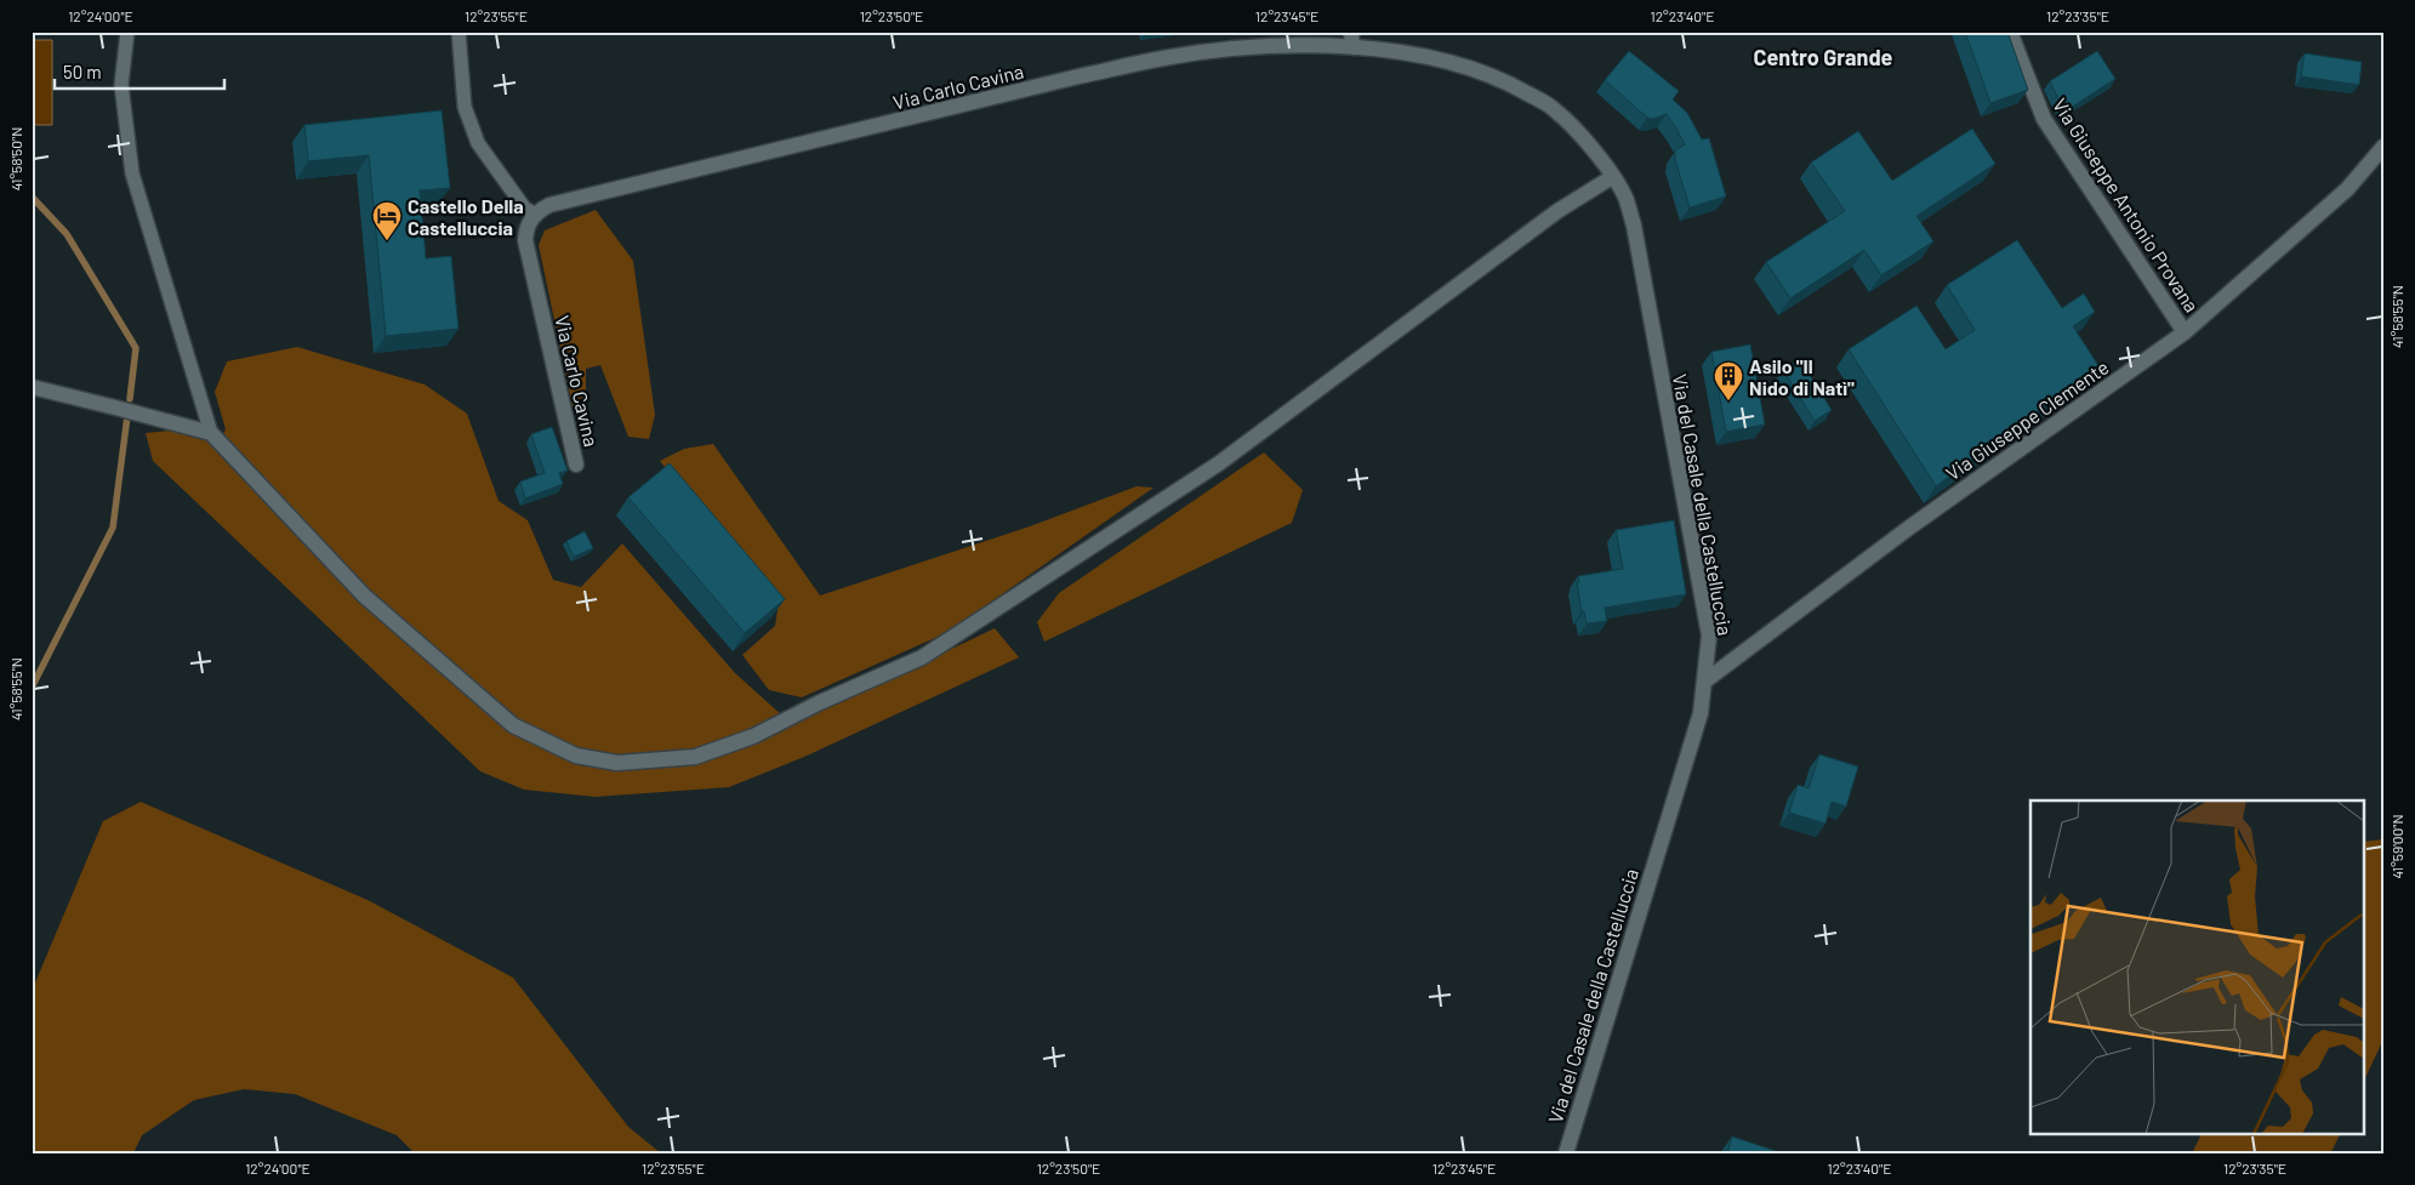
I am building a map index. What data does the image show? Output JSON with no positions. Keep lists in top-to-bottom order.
{
  "streets": {
    "street": [
      "Via Carlo Cavina",
      "Via Giuseppe Antonio Provana",
      "Via Giuseppe Clemente",
      "Via del Casale della Castelluccia"
    ]
  },
  "crossings": [
    ["Via Carlo Cavina", "Via del Casale della Castelluccia"],
    ["Via Giuseppe Antonio Provana", "Via Giuseppe Clemente"],
    ["Via Giuseppe Clemente", "Via del Casale della Castelluccia"]
  ],
  "districts": ["Centro Grande"],
  "places": {
    "hotel": ["Castello Della Castelluccia"],
    "building": ["Asilo \"Il Nido di Natì\""]
  },
  "scale_bar": "50 m",
  "coordinates": [
    "12°24'00\"E",
    "12°23'55\"E",
    "12°23'50\"E",
    "12°23'45\"E",
    "12°23'40\"E",
    "12°23'35\"E",
    "41°58'50\"N",
    "41°58'55\"N",
    "41°59'00\"N"
  ]
}
